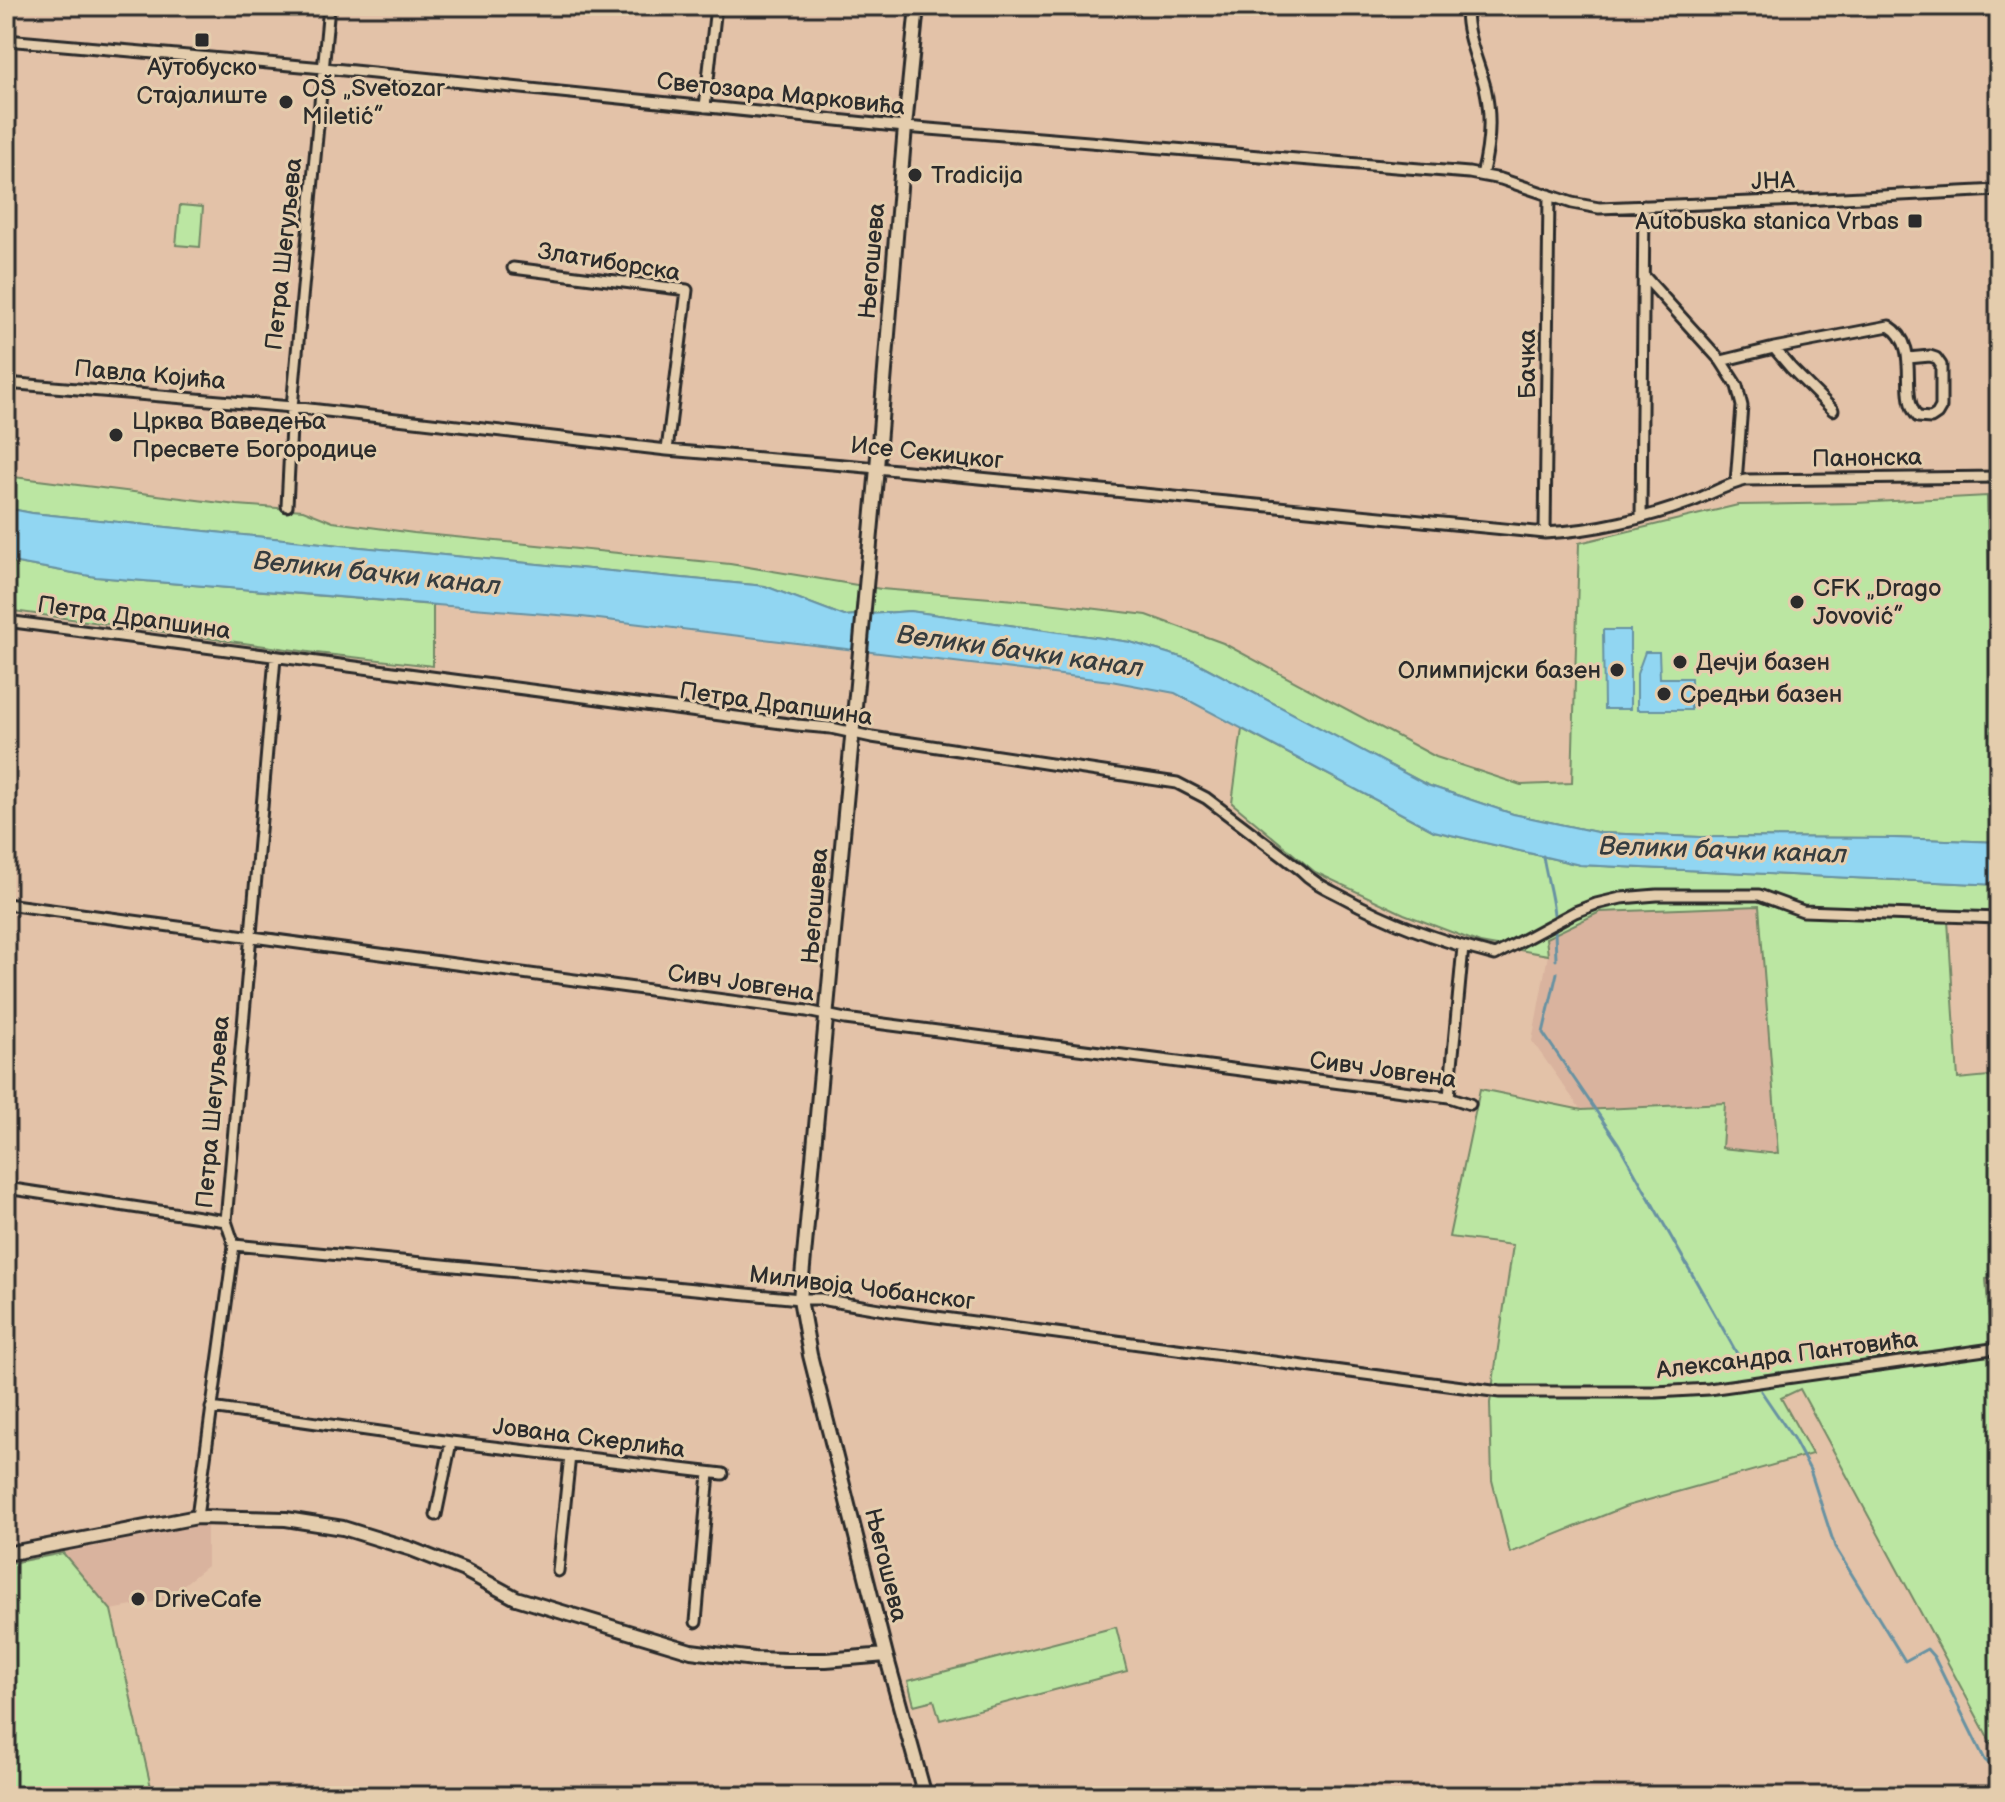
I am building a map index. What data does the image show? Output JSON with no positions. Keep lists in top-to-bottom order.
{
  "streets": {
    "street": [
      "Светозара Марковића",
      "ЈНА",
      "Петра Шегуљева",
      "Његошева",
      "Златиборска",
      "Бачка",
      "Павла Којића",
      "Исе Секицког",
      "Панонска",
      "Петра Драпшина",
      "Сивч Јовгена",
      "Миливоја Чобанског",
      "Александра Пантовића",
      "Јована Скерлића"
    ]
  },
  "crossings": [
    ["Светозара Марковића", "ЈНА"],
    ["Светозара Марковића", "Петра Шегуљева"],
    ["Светозара Марковића", "Његошева"],
    ["Светозара Марковића", "Бачка"],
    ["ЈНА", "Бачка"],
    ["Петра Шегуљева", "Павла Којића"],
    ["Петра Шегуљева", "Исе Секицког"],
    ["Петра Шегуљева", "Петра Драпшина"],
    ["Петра Шегуљева", "Сивч Јовгена"],
    ["Петра Шегуљева", "Миливоја Чобанског"],
    ["Петра Шегуљева", "Јована Скерлића"],
    ["Његошева", "Исе Секицког"],
    ["Његошева", "Петра Драпшина"],
    ["Његошева", "Сивч Јовгена"],
    ["Његошева", "Миливоја Чобанског"],
    ["Златиборска", "Исе Секицког"],
    ["Бачка", "Исе Секицког"],
    ["Павла Којића", "Исе Секицког"],
    ["Исе Секицког", "Панонска"],
    ["Миливоја Чобанског", "Александра Пантовића"]
  ],
  "water": ["Велики бачки канал"],
  "places": {
    "transit": ["Аутобуско Стајалиште", "Autobuska stanica Vrbas"],
    "other": [
      "OŠ „Svetozar Miletić”",
      "Tradicija",
      "Црква Ваведења Пресвете Богородице",
      "CFK „Drago Jovović”",
      "Дечји базен",
      "Олимпијски базен",
      "Средњи базен",
      "DriveCafe"
    ]
  }
}
